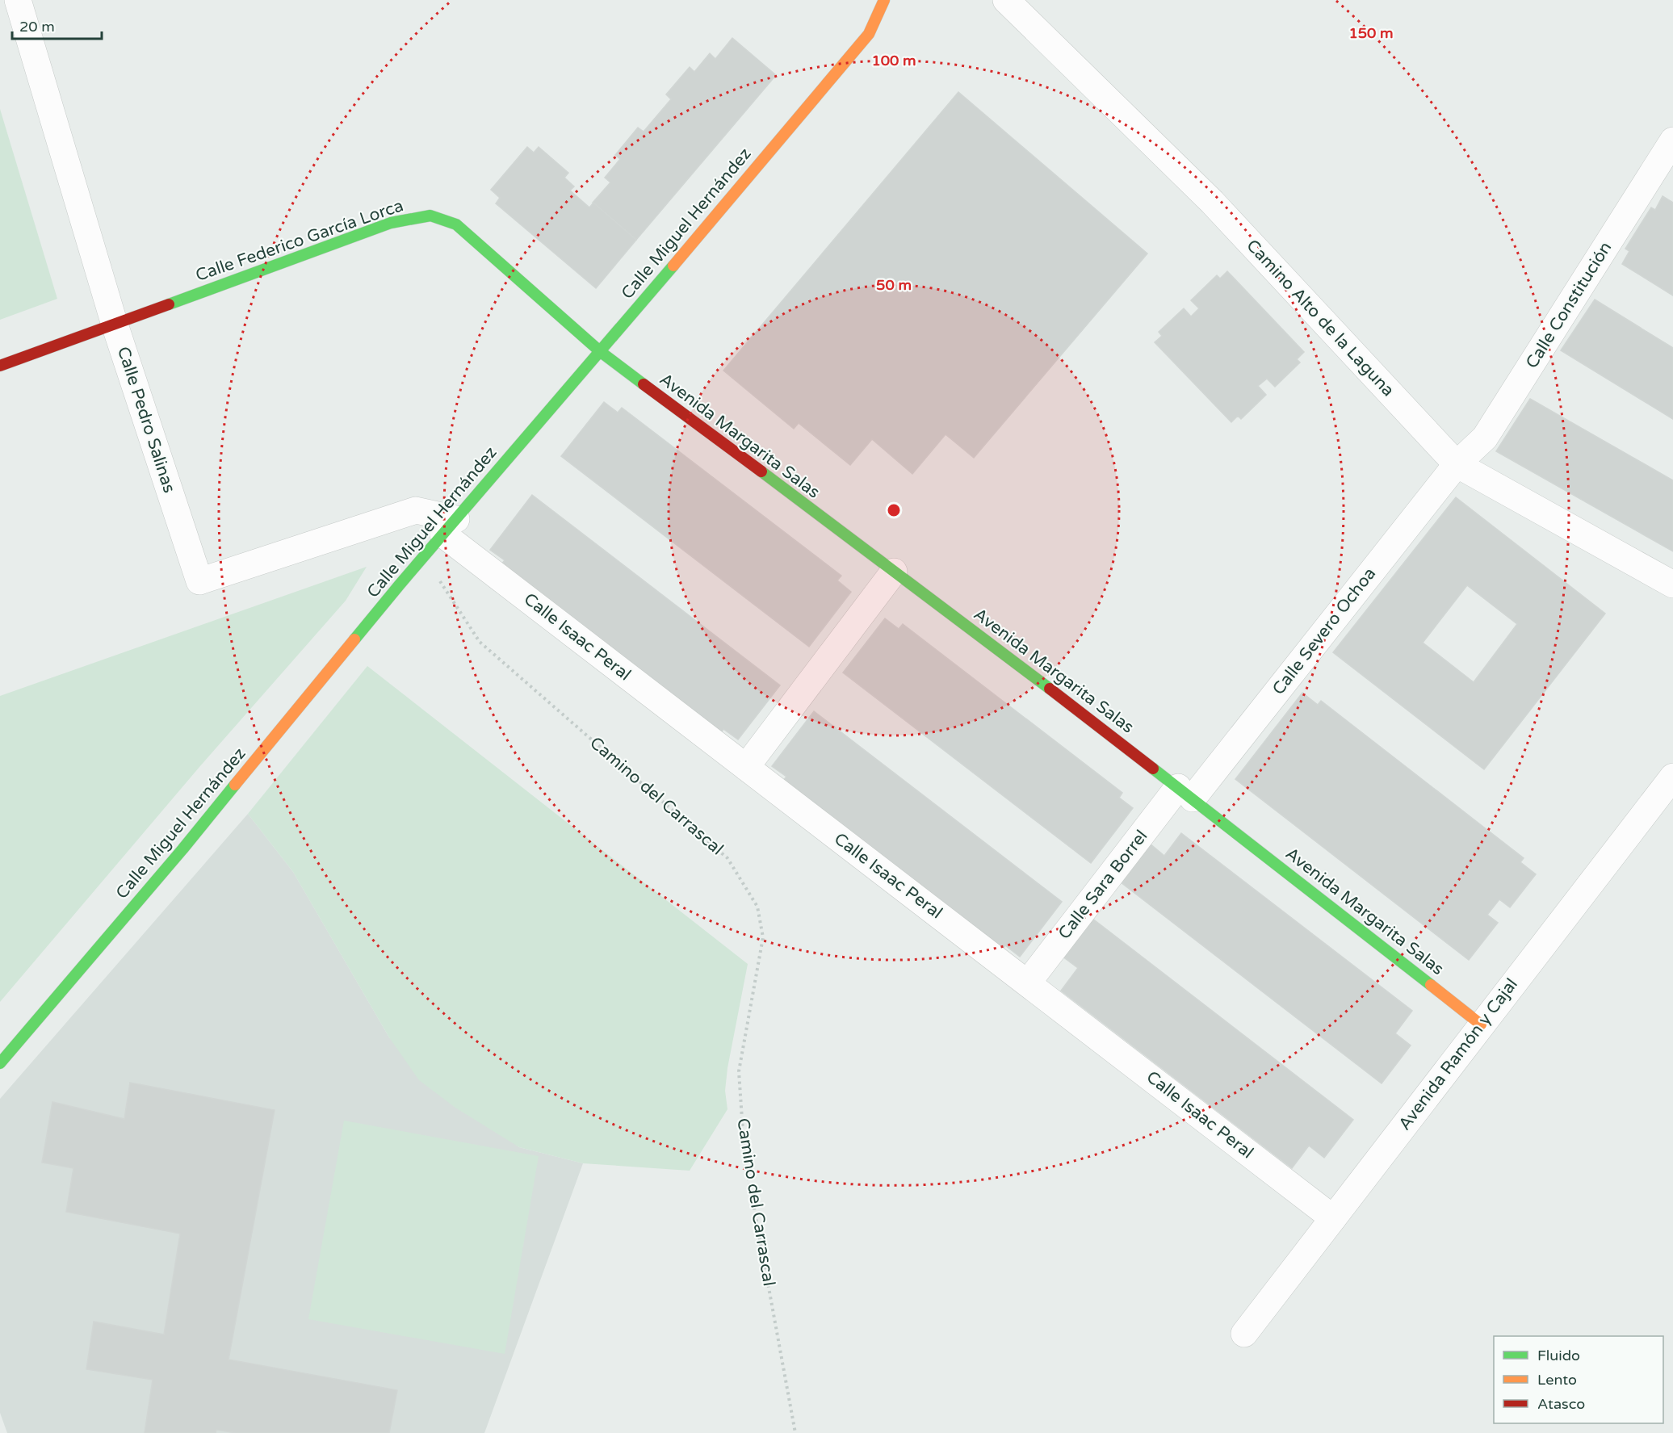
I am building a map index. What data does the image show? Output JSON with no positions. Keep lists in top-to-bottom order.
{
  "streets": {
    "street": [
      "Calle Miguel Hernández",
      "Calle Federico García Lorca",
      "Calle Constitución",
      "Camino Alto de la Laguna",
      "Calle Pedro Salinas",
      "Avenida Margarita Salas",
      "Calle Severo Ochoa",
      "Calle Isaac Peral",
      "Calle Sara Borrel",
      "Avenida Ramón y Cajal"
    ],
    "path": ["Camino del Carrascal"]
  },
  "crossings": [
    ["Calle Miguel Hernández", "Calle Federico García Lorca"],
    ["Calle Miguel Hernández", "Calle Pedro Salinas"],
    ["Calle Miguel Hernández", "Avenida Margarita Salas"],
    ["Calle Miguel Hernández", "Calle Isaac Peral"],
    ["Calle Miguel Hernández", "Camino del Carrascal"],
    ["Calle Federico García Lorca", "Calle Pedro Salinas"],
    ["Calle Federico García Lorca", "Avenida Margarita Salas"],
    ["Calle Constitución", "Camino Alto de la Laguna"],
    ["Calle Constitución", "Calle Severo Ochoa"],
    ["Camino Alto de la Laguna", "Calle Severo Ochoa"],
    ["Calle Pedro Salinas", "Calle Isaac Peral"],
    ["Avenida Margarita Salas", "Calle Severo Ochoa"],
    ["Avenida Margarita Salas", "Calle Sara Borrel"],
    ["Avenida Margarita Salas", "Avenida Ramón y Cajal"],
    ["Calle Severo Ochoa", "Calle Sara Borrel"],
    ["Calle Isaac Peral", "Calle Sara Borrel"],
    ["Calle Isaac Peral", "Avenida Ramón y Cajal"]
  ],
  "legend": ["Fluido", "Lento", "Atasco"],
  "scale_bar": "20 m",
  "rings": ["150 m", "100 m", "50 m"]
}
